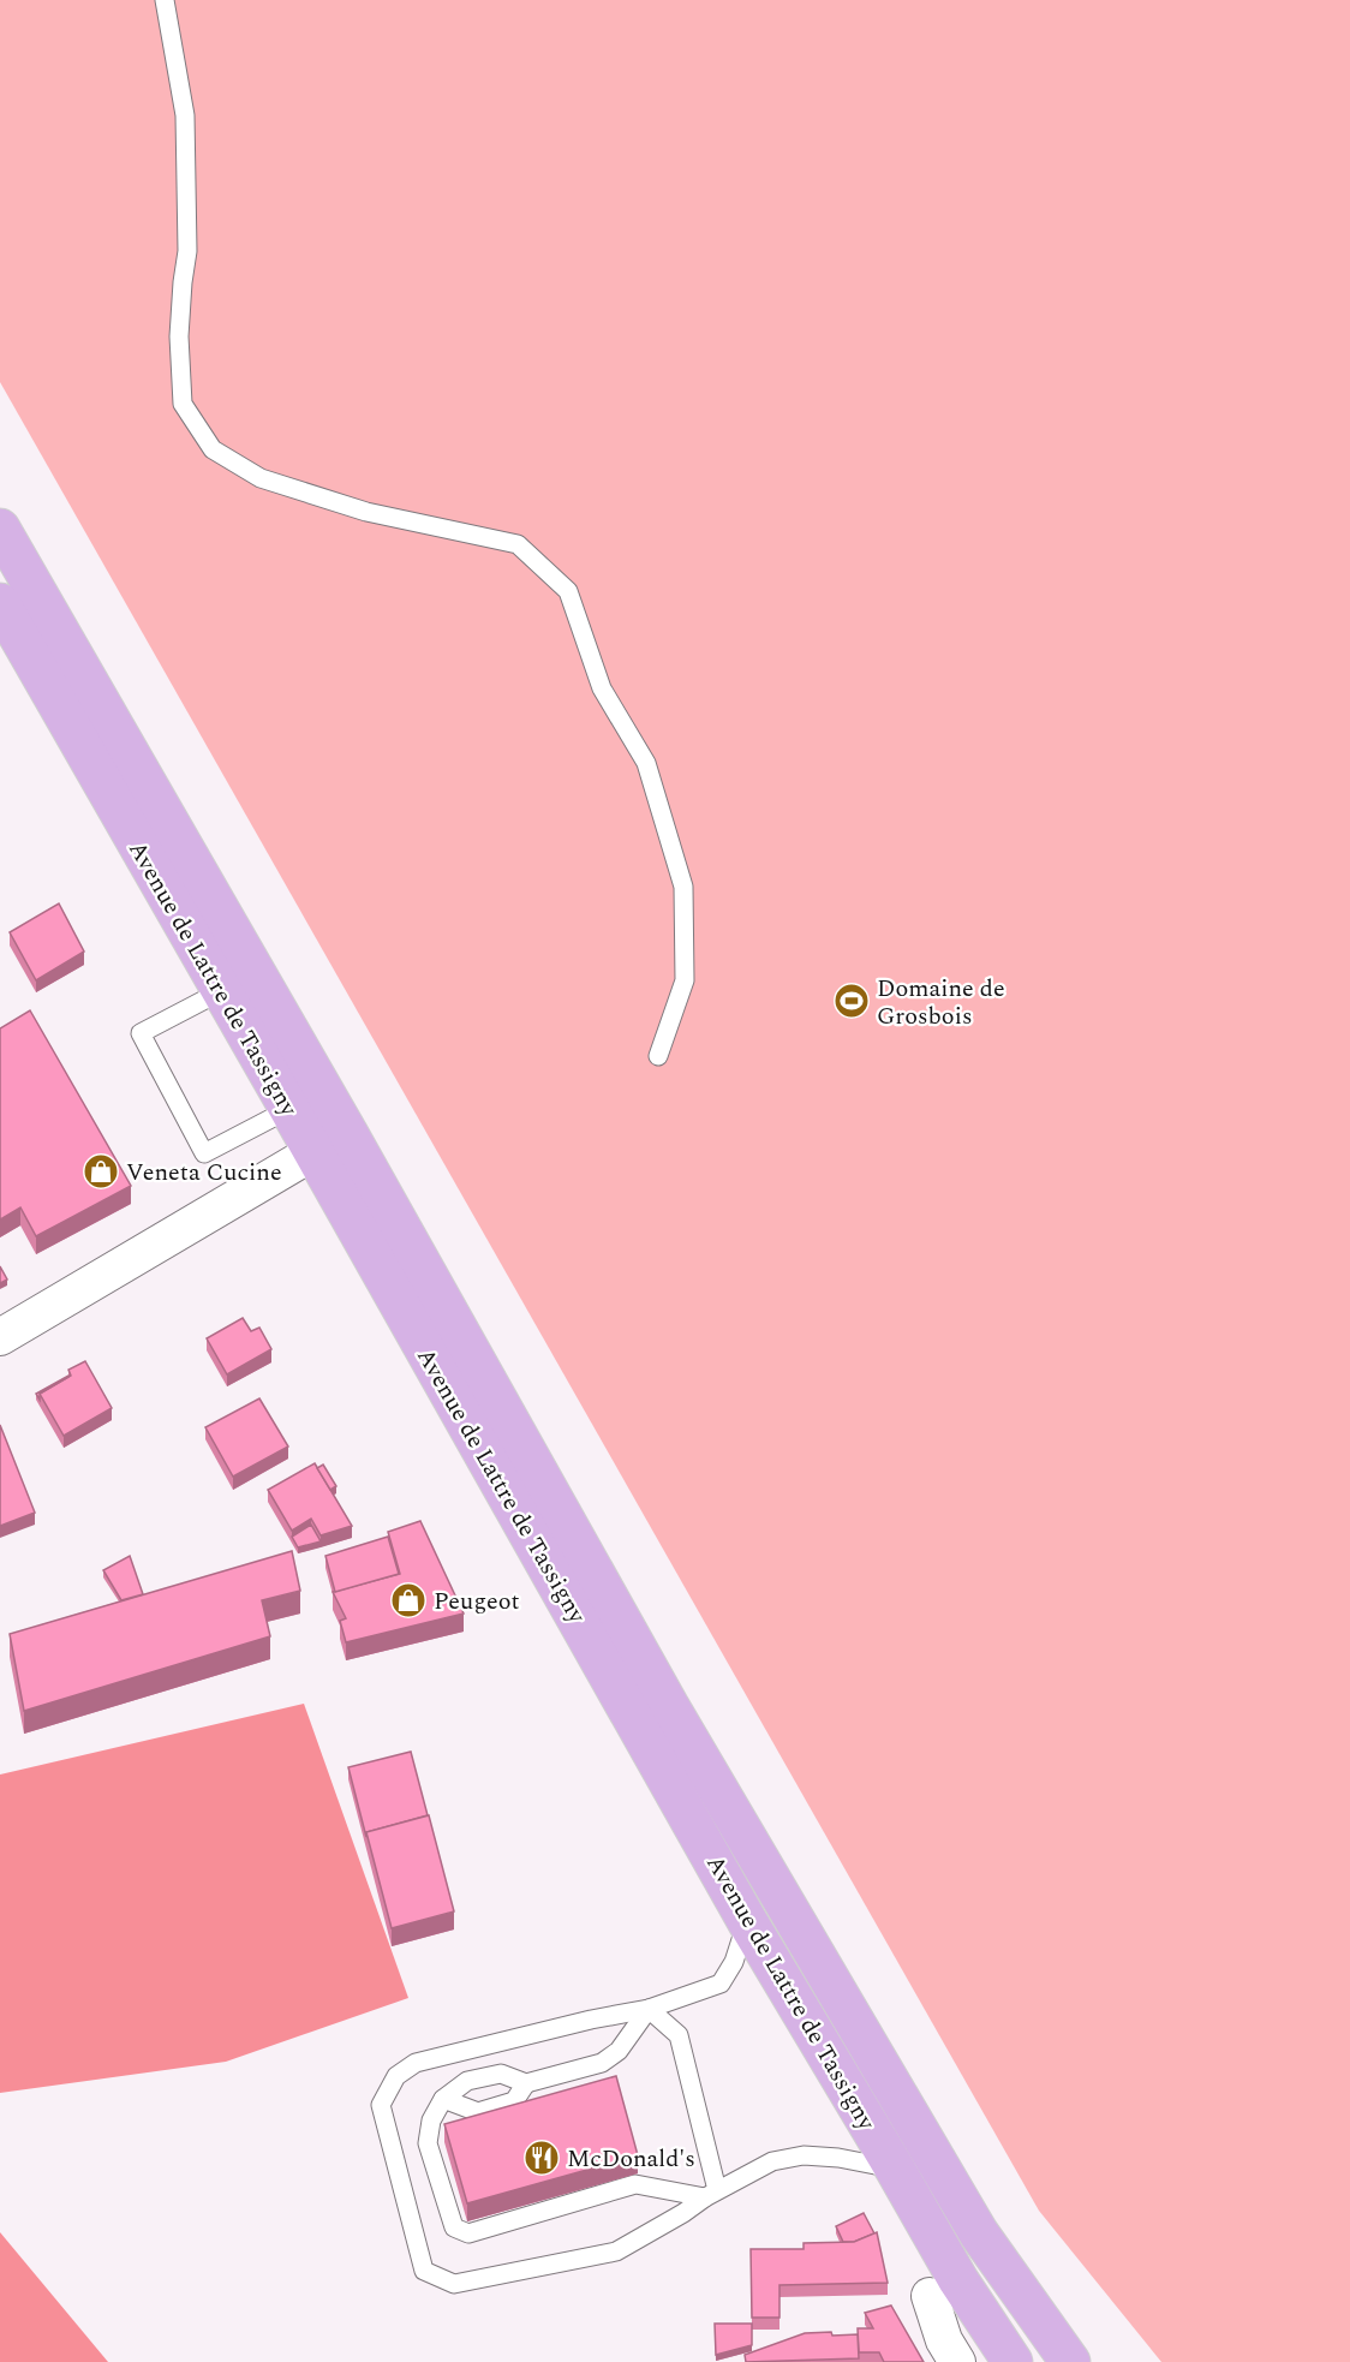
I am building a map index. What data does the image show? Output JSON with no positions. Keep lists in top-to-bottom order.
{
  "streets": {
    "main road": ["Avenue de Lattre de Tassigny"]
  },
  "places": {
    "sports": ["Domaine de Grosbois"],
    "shop": ["Veneta Cucine", "Peugeot"],
    "restaurant": ["McDonald's"]
  }
}
